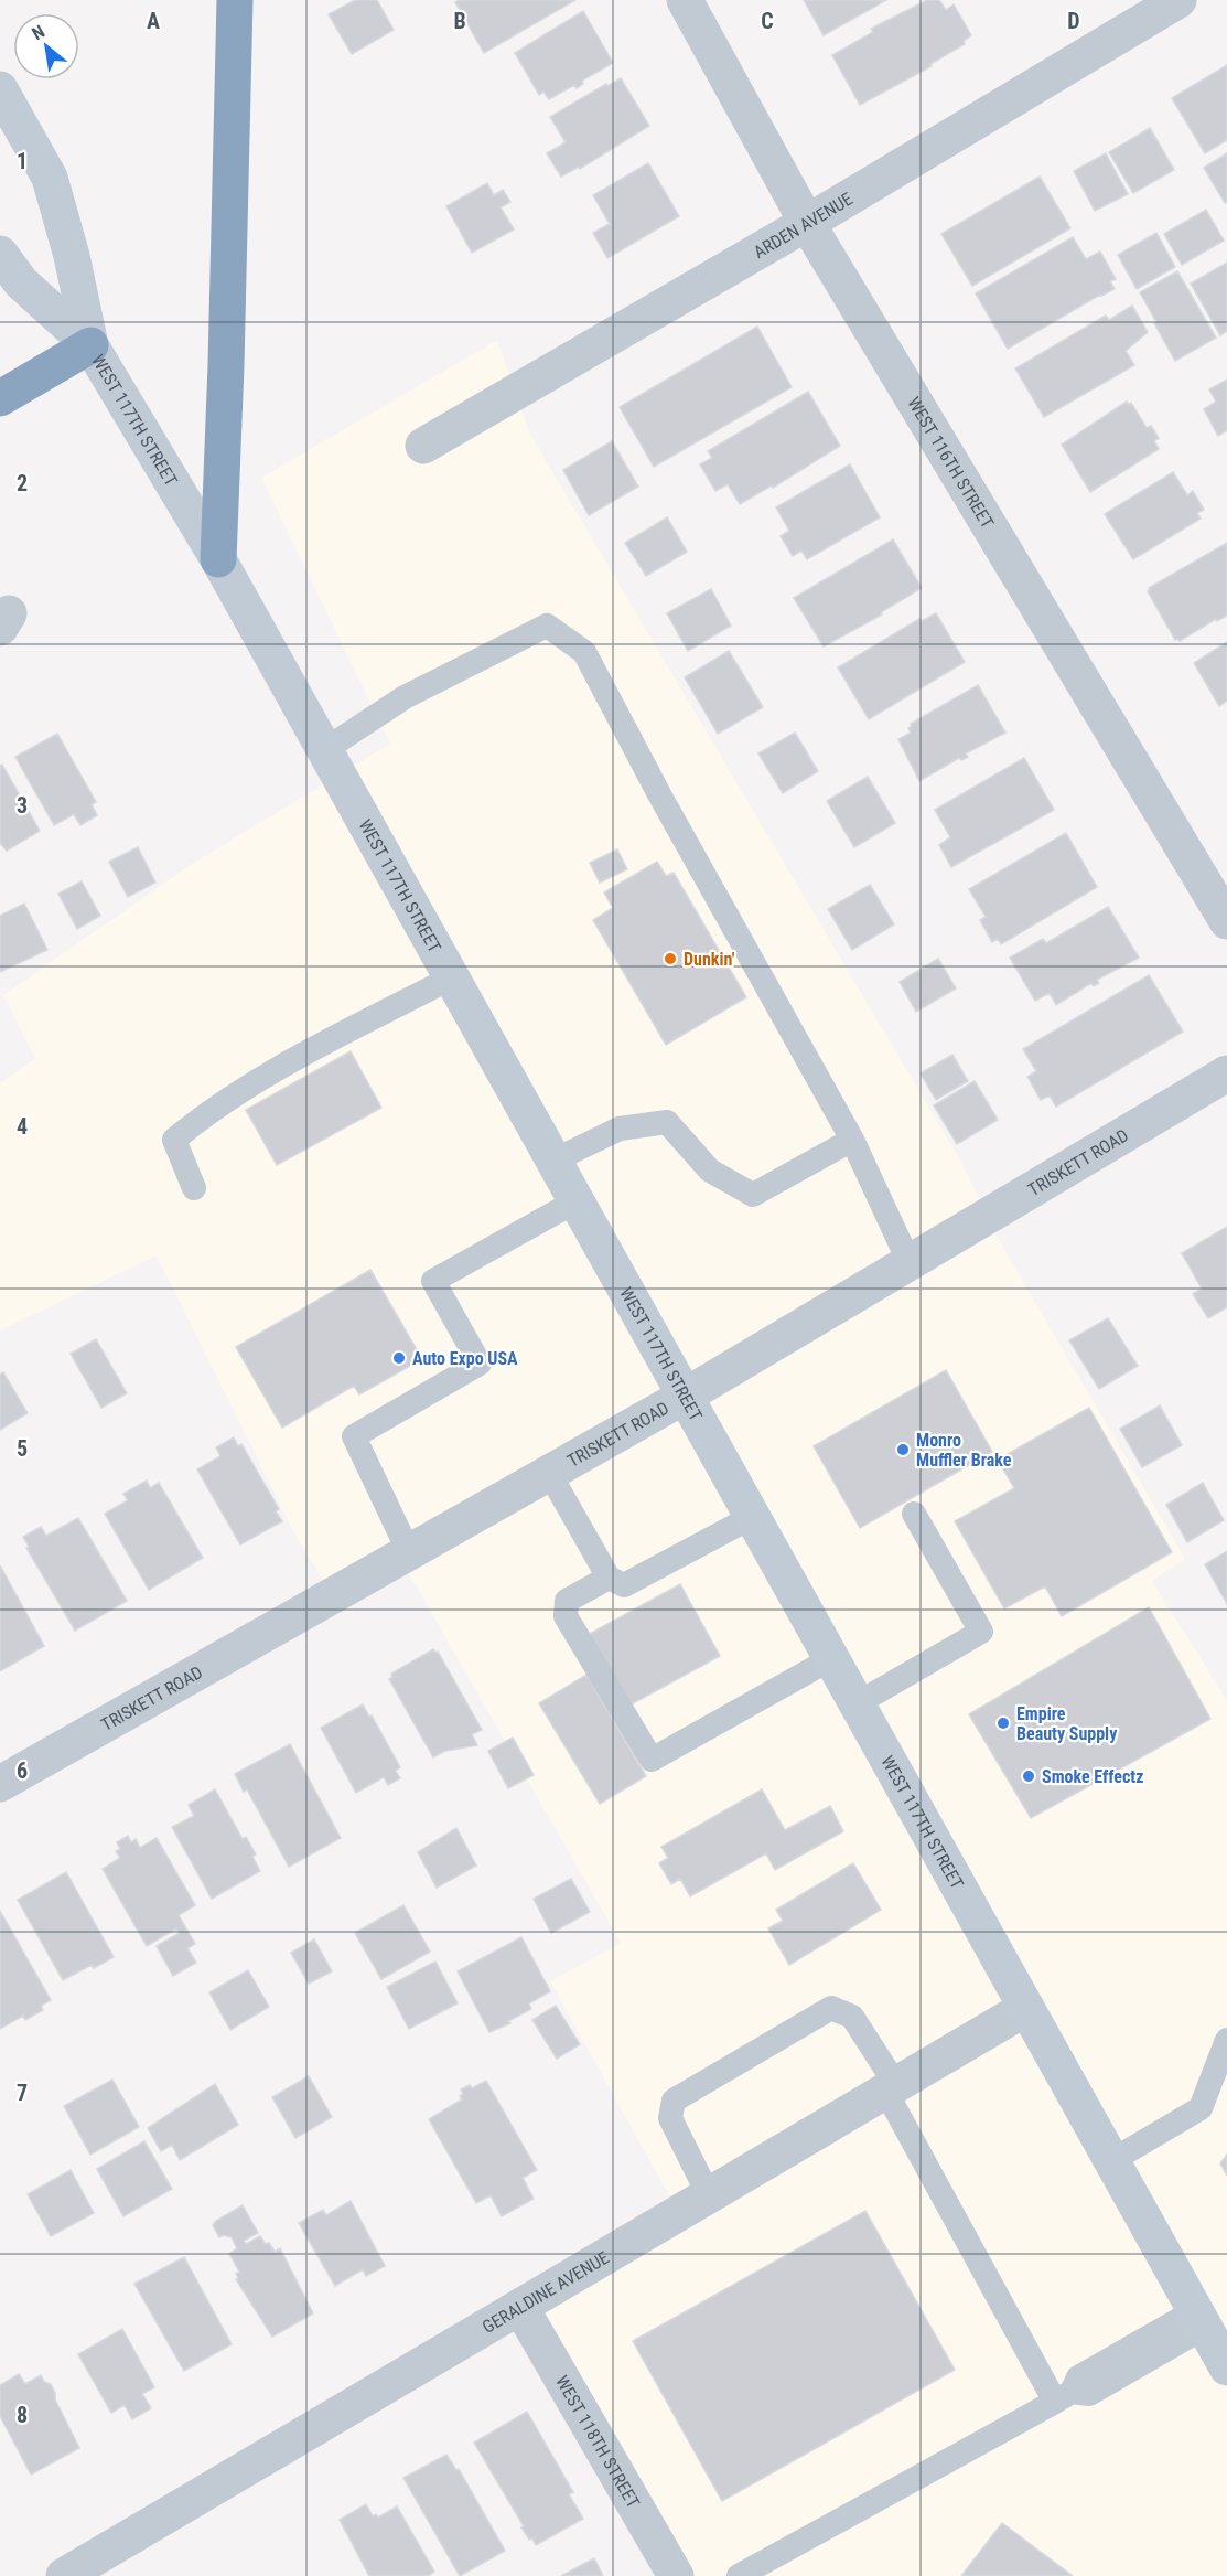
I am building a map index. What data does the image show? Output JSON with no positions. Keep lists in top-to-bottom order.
{
  "streets": {
    "main road": ["WEST 117TH STREET"],
    "street": [
      "ARDEN AVENUE",
      "WEST 116TH STREET",
      "TRISKETT ROAD",
      "GERALDINE AVENUE",
      "WEST 118TH STREET"
    ]
  },
  "crossings": [
    ["ARDEN AVENUE", "WEST 116TH STREET"],
    ["WEST 117TH STREET", "TRISKETT ROAD"],
    ["WEST 117TH STREET", "GERALDINE AVENUE"],
    ["GERALDINE AVENUE", "WEST 118TH STREET"]
  ],
  "places": [
    "Dunkin'",
    "Auto Expo USA",
    "Monro Muffler Brake",
    "Empire Beauty Supply",
    "Smoke Effectz"
  ],
  "north": "top left",
  "grid": {
    "columns": [
      "A",
      "B",
      "C",
      "D"
    ],
    "rows": [
      "1",
      "2",
      "3",
      "4",
      "5",
      "6",
      "7",
      "8"
    ]
  }
}
